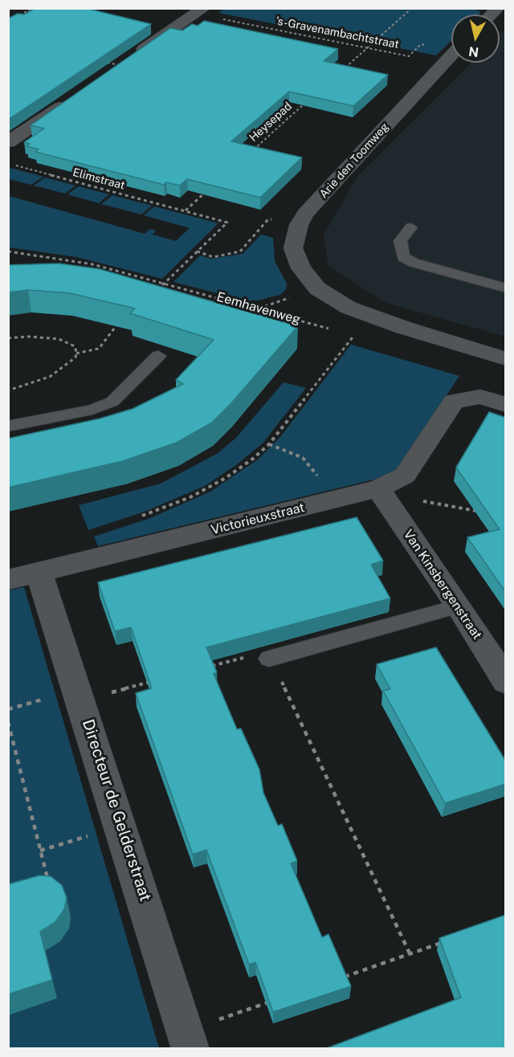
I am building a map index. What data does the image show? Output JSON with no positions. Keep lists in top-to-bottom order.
{
  "streets": {
    "street": [
      "Arie den Toomweg",
      "Victorieuxstraat",
      "Van Kinsbergenstraat",
      "Directeur de Gelderstraat"
    ],
    "path": [
      "'s-Gravenambachtstraat",
      "Heysepad",
      "Elimstraat",
      "Eemhavenweg"
    ]
  },
  "crossings": [
    ["'s-Gravenambachtstraat", "Arie den Toomweg"],
    ["Victorieuxstraat", "Van Kinsbergenstraat"],
    ["Victorieuxstraat", "Directeur de Gelderstraat"]
  ],
  "north": "bottom"
}
